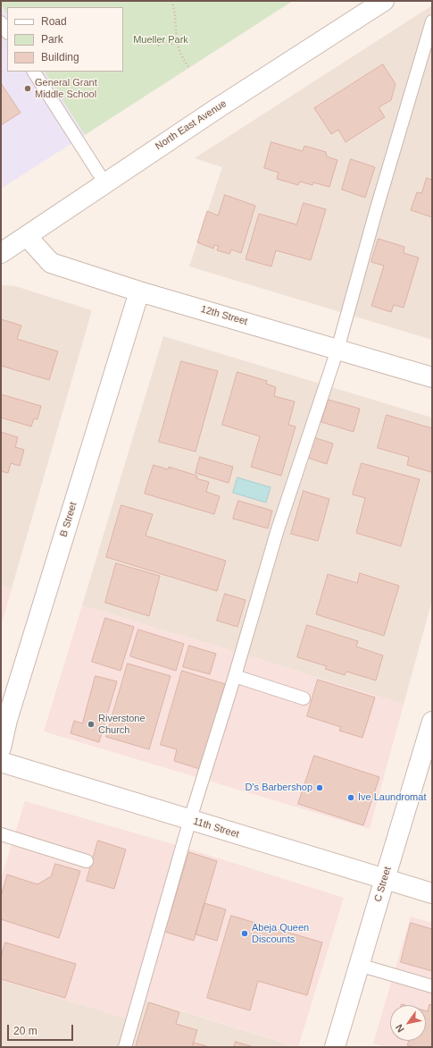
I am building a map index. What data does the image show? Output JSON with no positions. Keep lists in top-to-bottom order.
{
  "streets": {
    "street": [
      "North East Avenue",
      "12th Street",
      "B Street",
      "11th Street",
      "C Street"
    ]
  },
  "crossings": [
    ["North East Avenue", "12th Street"],
    ["12th Street", "B Street"],
    ["11th Street", "C Street"]
  ],
  "parks": ["Mueller Park"],
  "places": [
    "General Grant Middle School",
    "Riverstone Church",
    "D's Barbershop",
    "Ive Laundromat",
    "Abeja Queen Discounts"
  ],
  "legend": ["Road", "Park", "Building"],
  "scale_bar": "20 m",
  "north": "bottom left"
}
